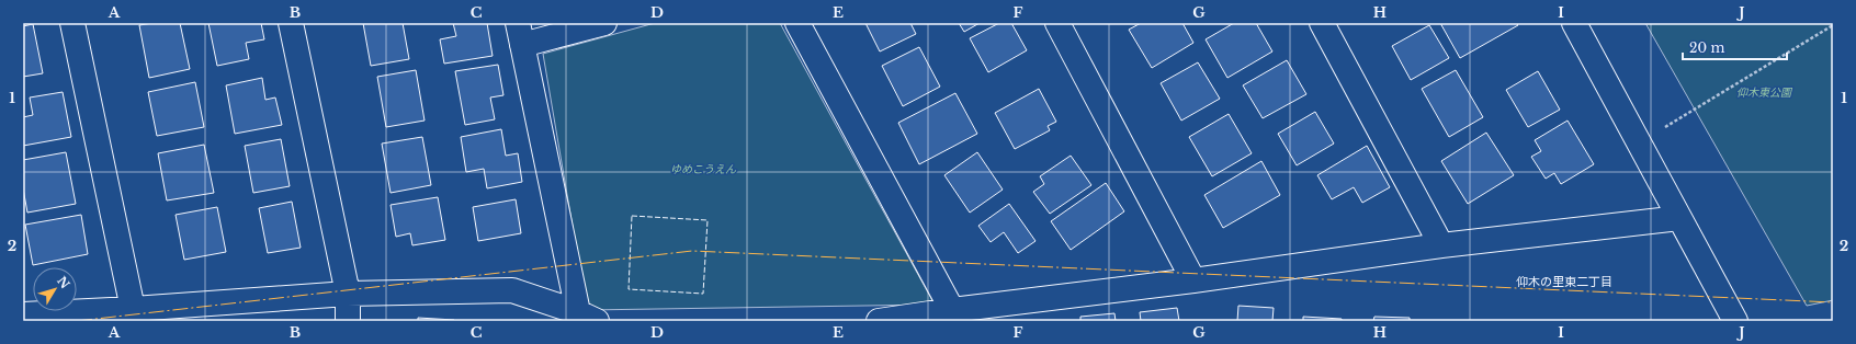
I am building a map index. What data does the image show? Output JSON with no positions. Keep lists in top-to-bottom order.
{
  "districts": ["仰木の里東二丁目"],
  "parks": ["仰木東公園", "ゆめこうえん"],
  "scale_bar": "20 m",
  "north": "top right",
  "grid": {
    "columns": [
      "A",
      "B",
      "C",
      "D",
      "E",
      "F",
      "G",
      "H",
      "I",
      "J"
    ],
    "rows": ["1", "2"]
  }
}
